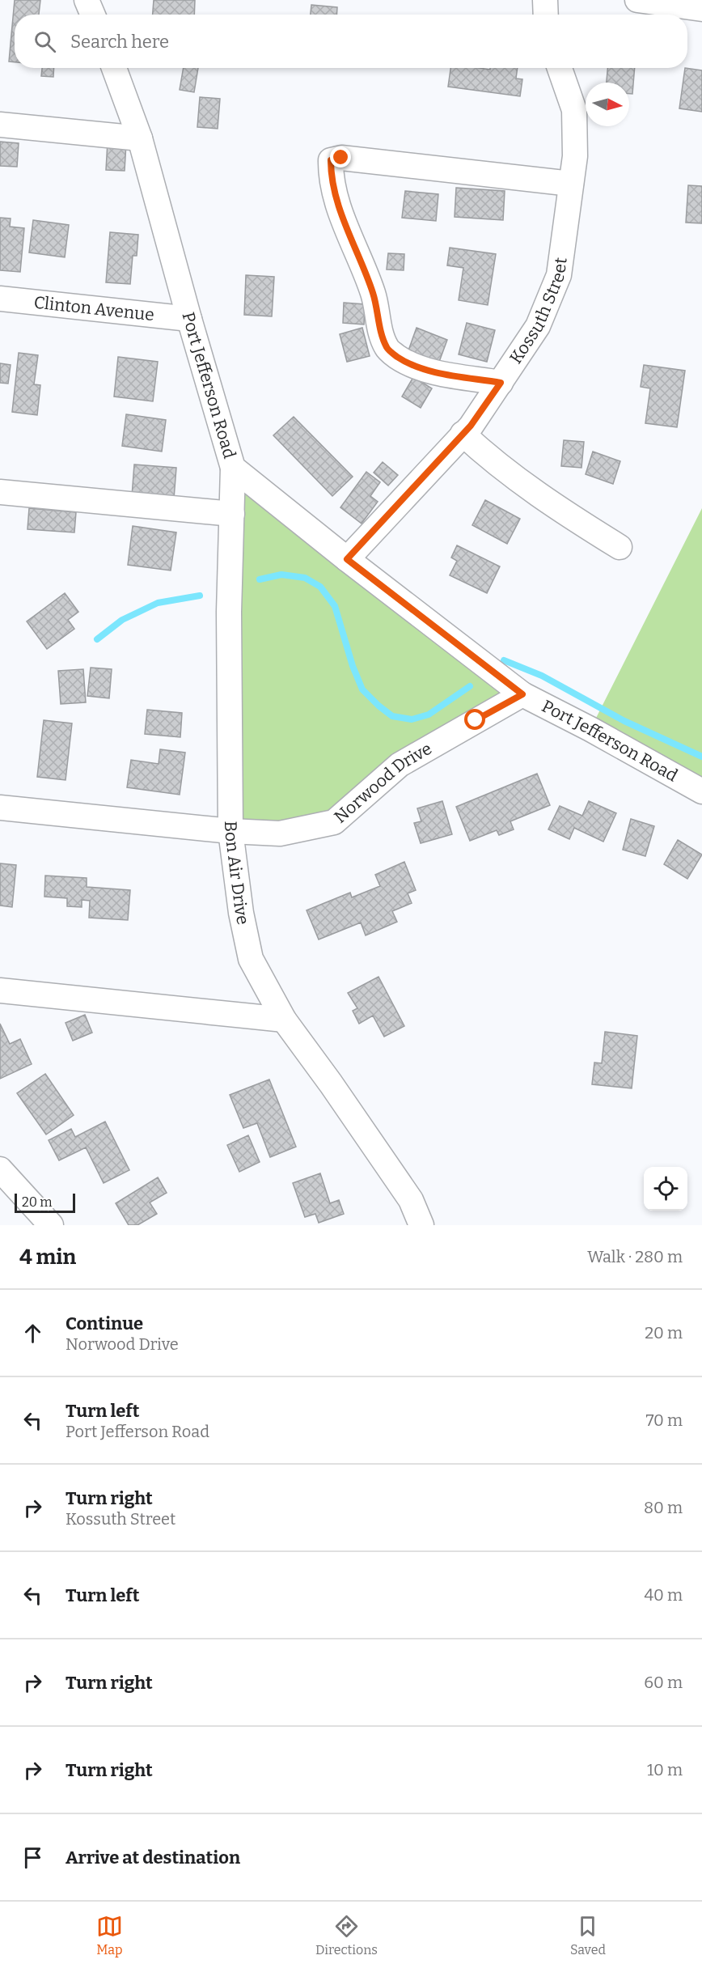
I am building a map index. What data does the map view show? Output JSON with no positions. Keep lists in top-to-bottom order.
{
  "streets": {
    "street": [
      "Clinton Avenue",
      "Kossuth Street",
      "Port Jefferson Road",
      "Norwood Drive",
      "Bon Air Drive"
    ]
  },
  "crossings": [
    ["Clinton Avenue", "Port Jefferson Road"],
    ["Kossuth Street", "Port Jefferson Road"],
    ["Port Jefferson Road", "Norwood Drive"],
    ["Port Jefferson Road", "Bon Air Drive"],
    ["Norwood Drive", "Bon Air Drive"]
  ],
  "scale_bar": "20 m",
  "north": "right",
  "page": {
    "search": "Search here",
    "scale": "20 m",
    "heading": ["4 min", "Walk · 280 m"],
    "list": [
      ["Continue", "Norwood Drive", "20 m"],
      ["Turn left", "Port Jefferson Road", "70 m"],
      ["Turn right", "Kossuth Street", "80 m"],
      ["Turn left", "40 m"],
      ["Turn right", "60 m"],
      ["Turn right", "10 m"],
      "Arrive at destination"
    ],
    "nav": ["Map", "Directions", "Saved"]
  }
}
